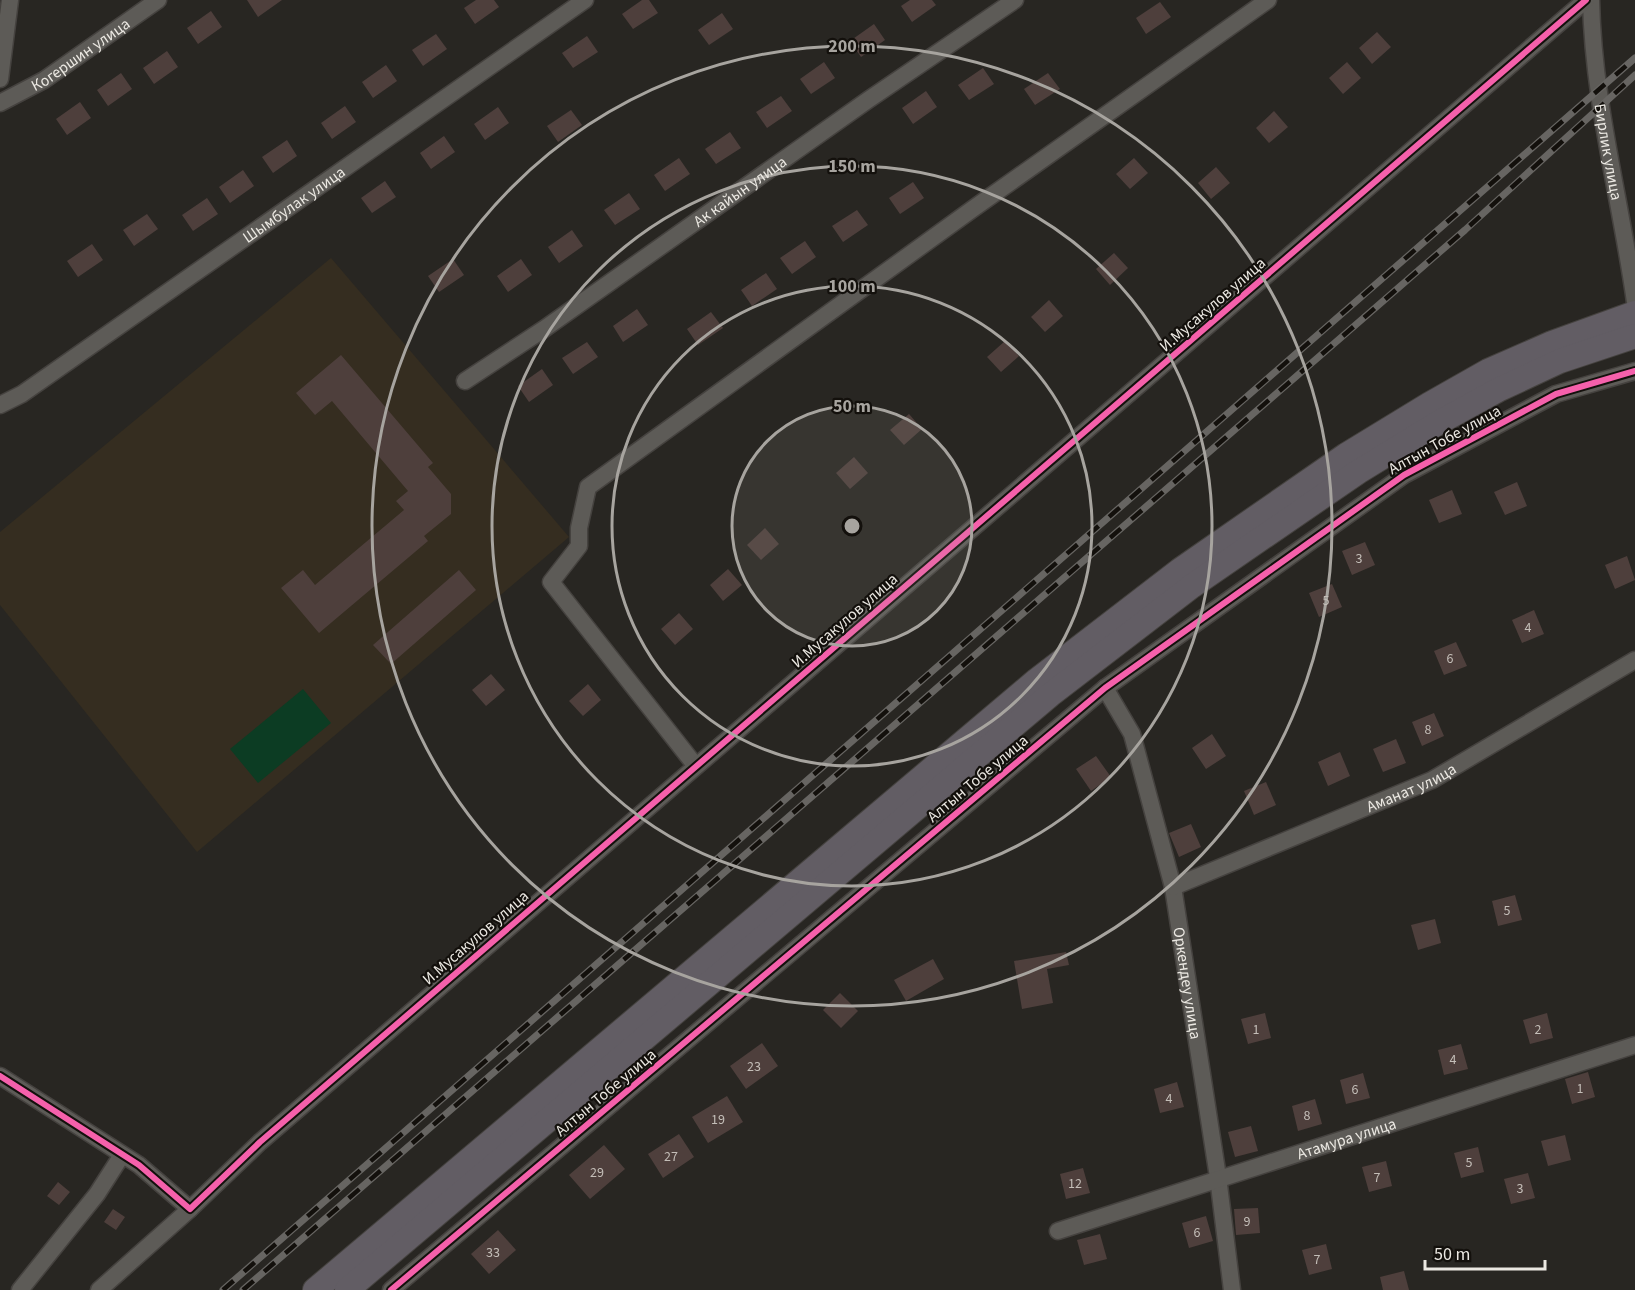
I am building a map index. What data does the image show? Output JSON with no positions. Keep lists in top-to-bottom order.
{
  "streets": {
    "street": [
      "Когершин улица",
      "Бирлик улица",
      "Ак кайын улица",
      "Шымбулак улица",
      "И.Мусакулов улица",
      "Алтын Тобе улица",
      "Аманат улица",
      "Оркендеу улица",
      "Атамура улица"
    ]
  },
  "crossings": [
    ["Алтын Тобе улица", "Оркендеу улица"],
    ["Аманат улица", "Оркендеу улица"],
    ["Оркендеу улица", "Атамура улица"]
  ],
  "house_numbers": [
    "3",
    "5",
    "4",
    "6",
    "8",
    "5",
    "1",
    "2",
    "4",
    "23",
    "1",
    "6",
    "4",
    "8",
    "19",
    "27",
    "5",
    "29",
    "7",
    "12",
    "3",
    "9",
    "6",
    "33",
    "7"
  ],
  "scale_bar": "50 m",
  "rings": [
    "200 m",
    "150 m",
    "100 m",
    "50 m"
  ]
}
